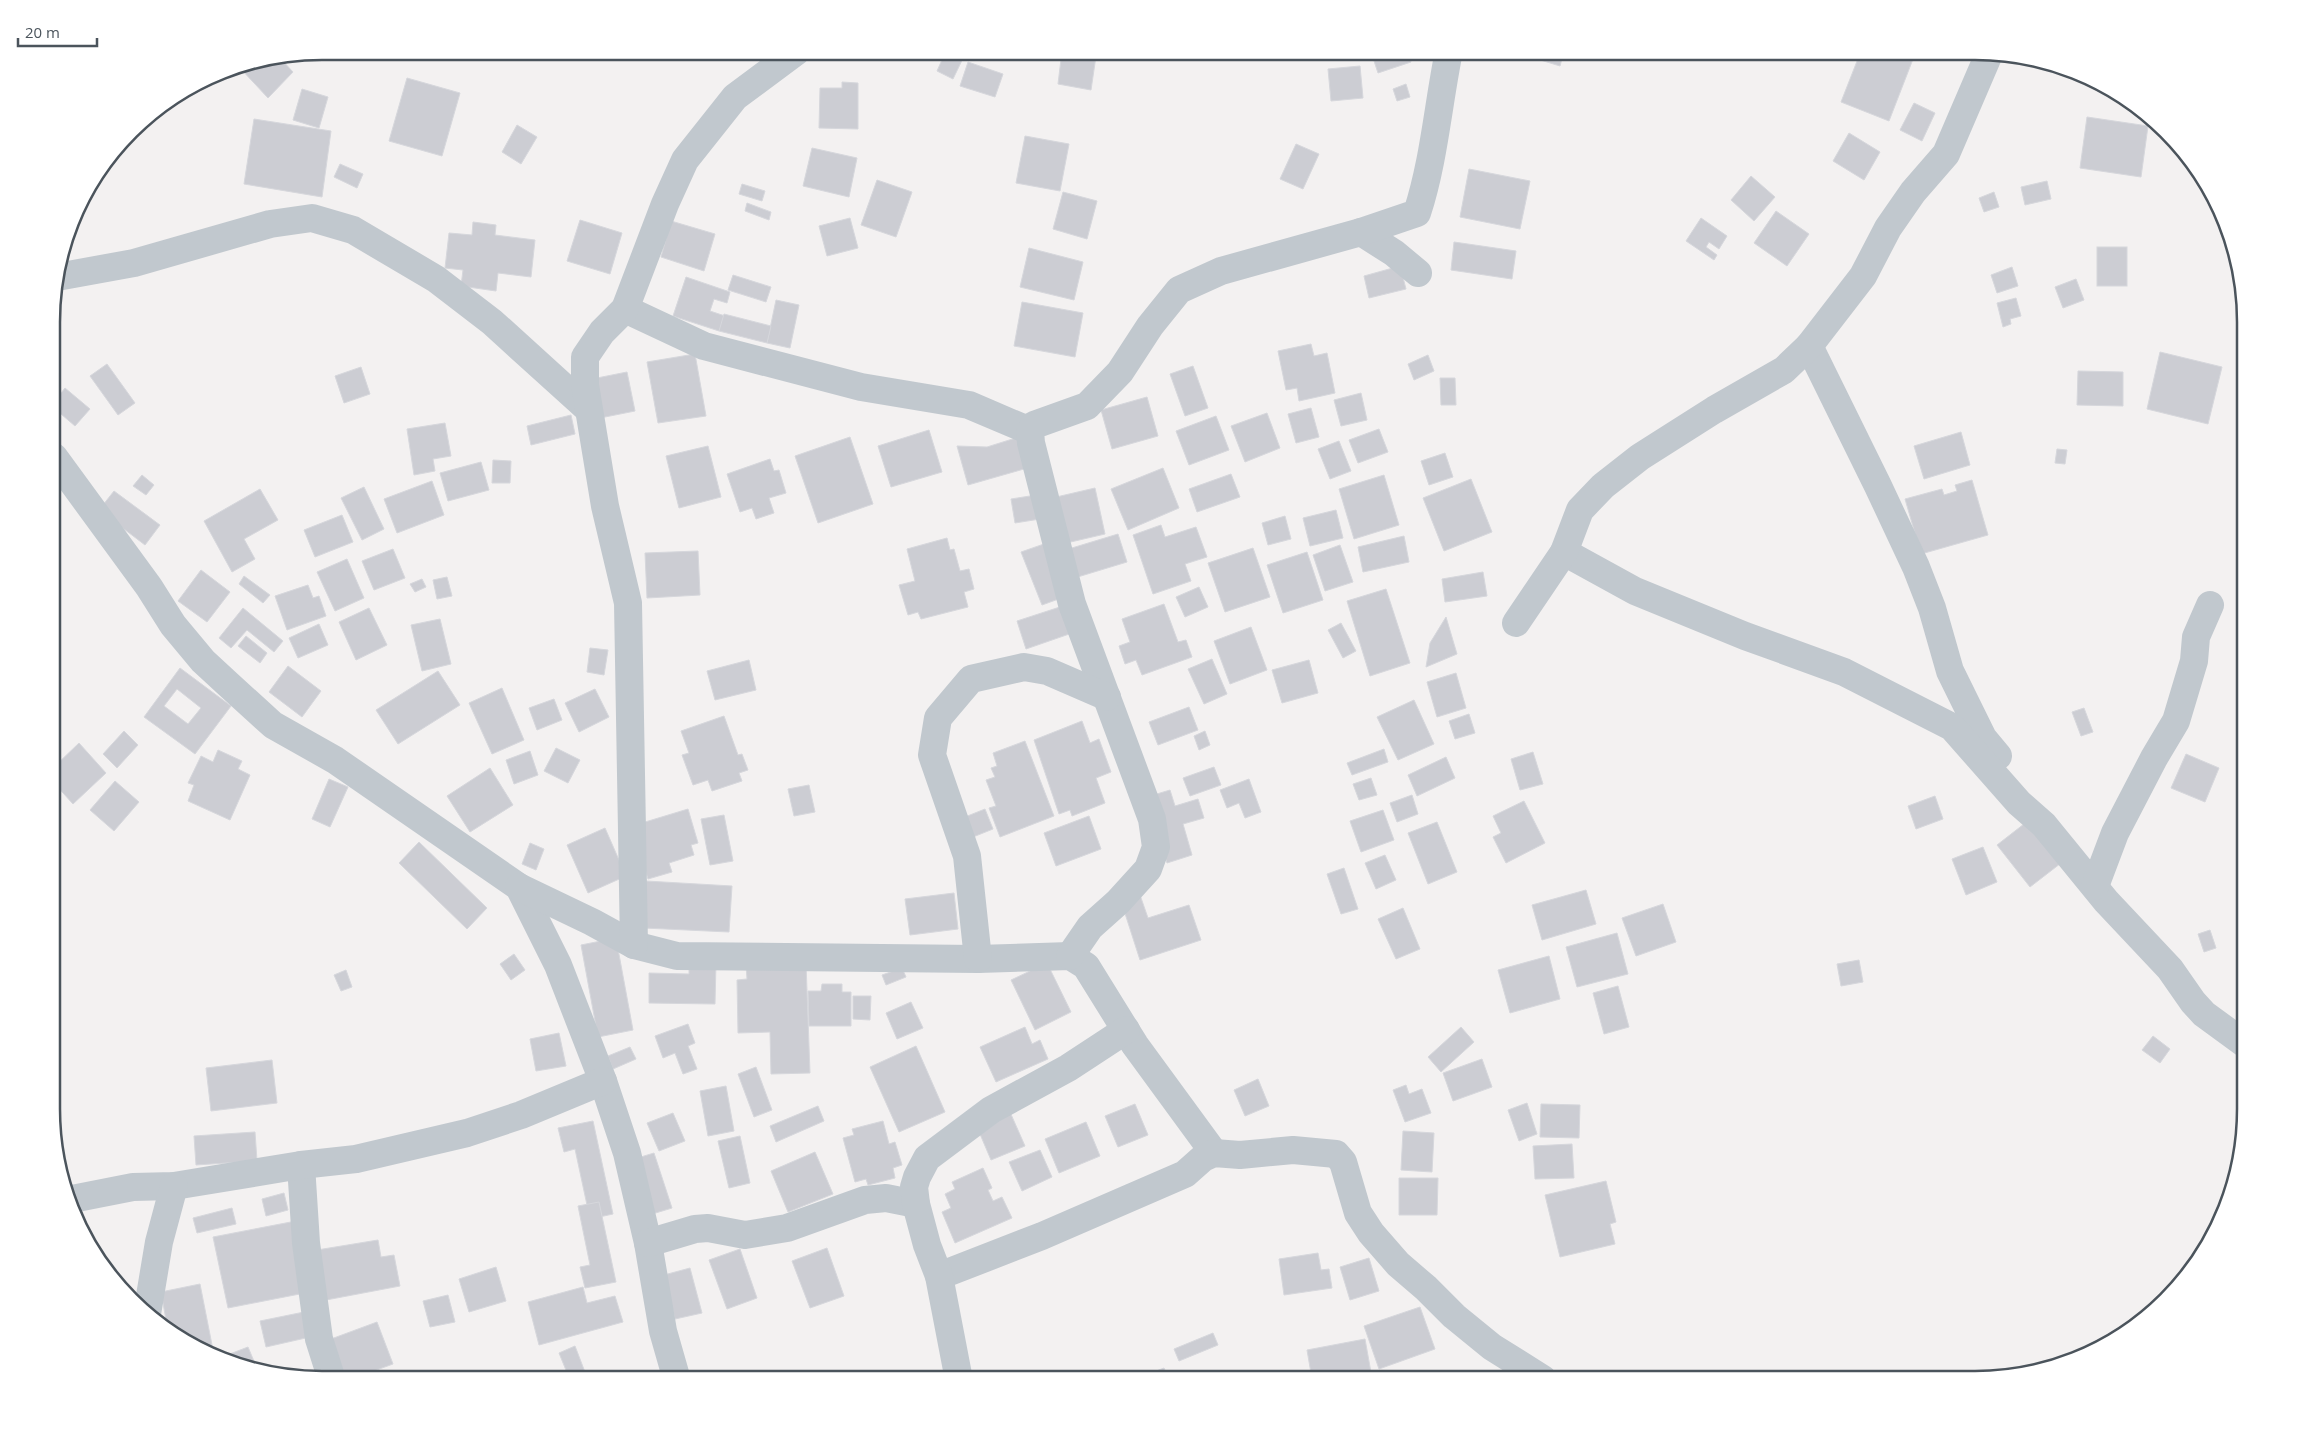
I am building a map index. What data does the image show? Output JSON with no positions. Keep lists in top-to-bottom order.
{
  "scale_bar": "20 m"
}
